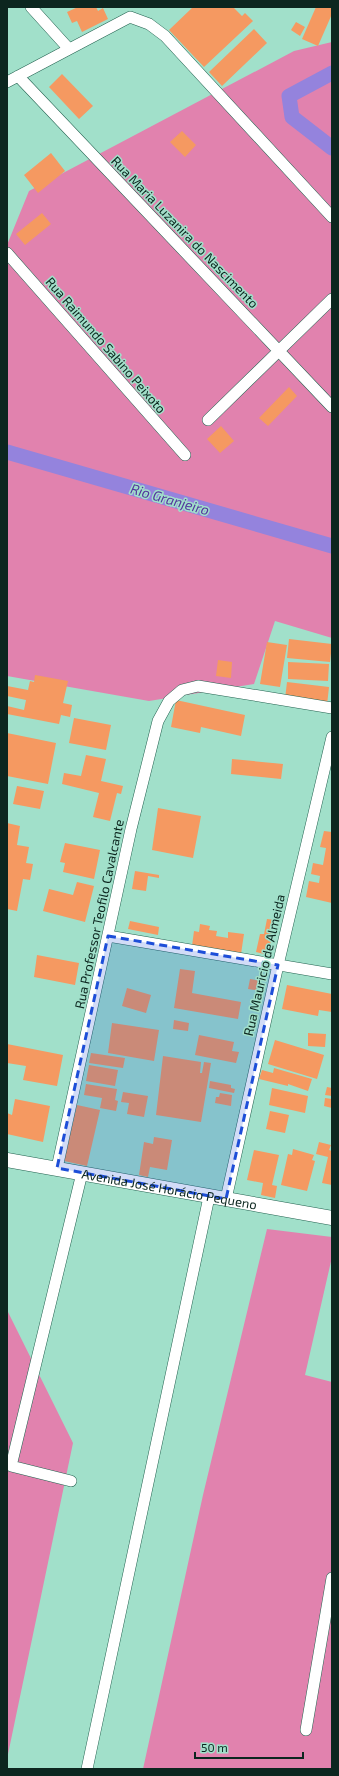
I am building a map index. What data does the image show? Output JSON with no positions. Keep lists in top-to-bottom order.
{
  "streets": {
    "street": [
      "Rua Maria Luzanira do Nascimento",
      "Rua Raimundo Sabino Peixoto",
      "Rua Professor Teofilo Cavalcante",
      "Rua Mauricio de Almeida",
      "Avenida José Horácio Pequeno"
    ]
  },
  "crossings": [
    ["Rua Professor Teofilo Cavalcante", "Avenida José Horácio Pequeno"],
    ["Rua Mauricio de Almeida", "Avenida José Horácio Pequeno"]
  ],
  "water": ["Rio Granjeiro"],
  "scale_bar": "50 m"
}
